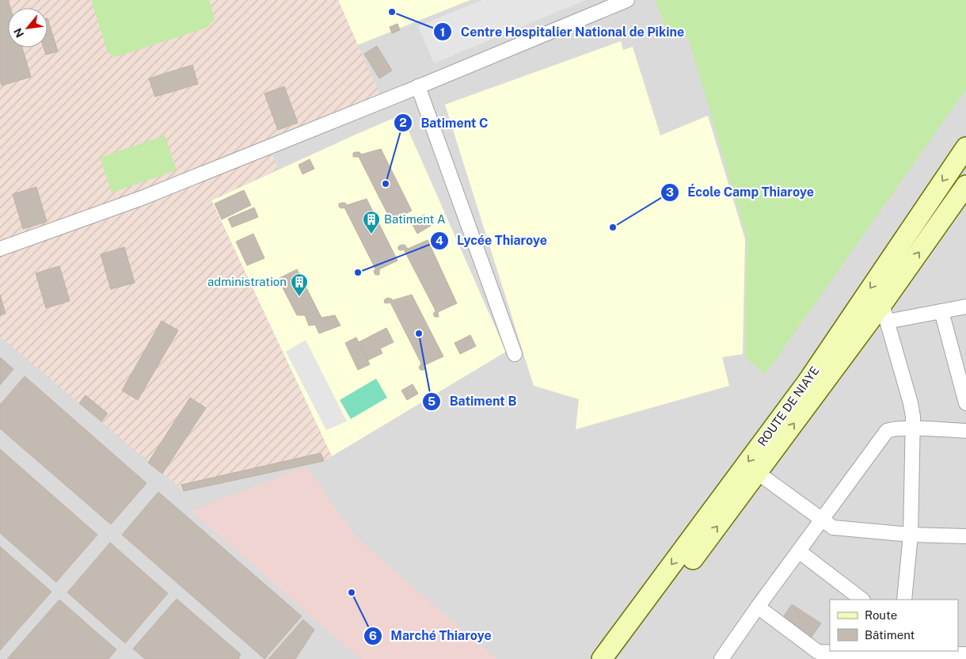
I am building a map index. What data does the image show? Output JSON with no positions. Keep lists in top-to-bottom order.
{
  "streets": {
    "main road": ["ROUTE DE NIAYE"]
  },
  "places": {
    "other": [
      "Centre Hospitalier National de Pikine",
      "Batiment C",
      "École Camp Thiaroye",
      "Lycée Thiaroye",
      "Batiment B",
      "Marché Thiaroye"
    ],
    "building": ["Batiment A", "administration"]
  },
  "legend": ["Route", "Bâtiment"],
  "north": "bottom left"
}
